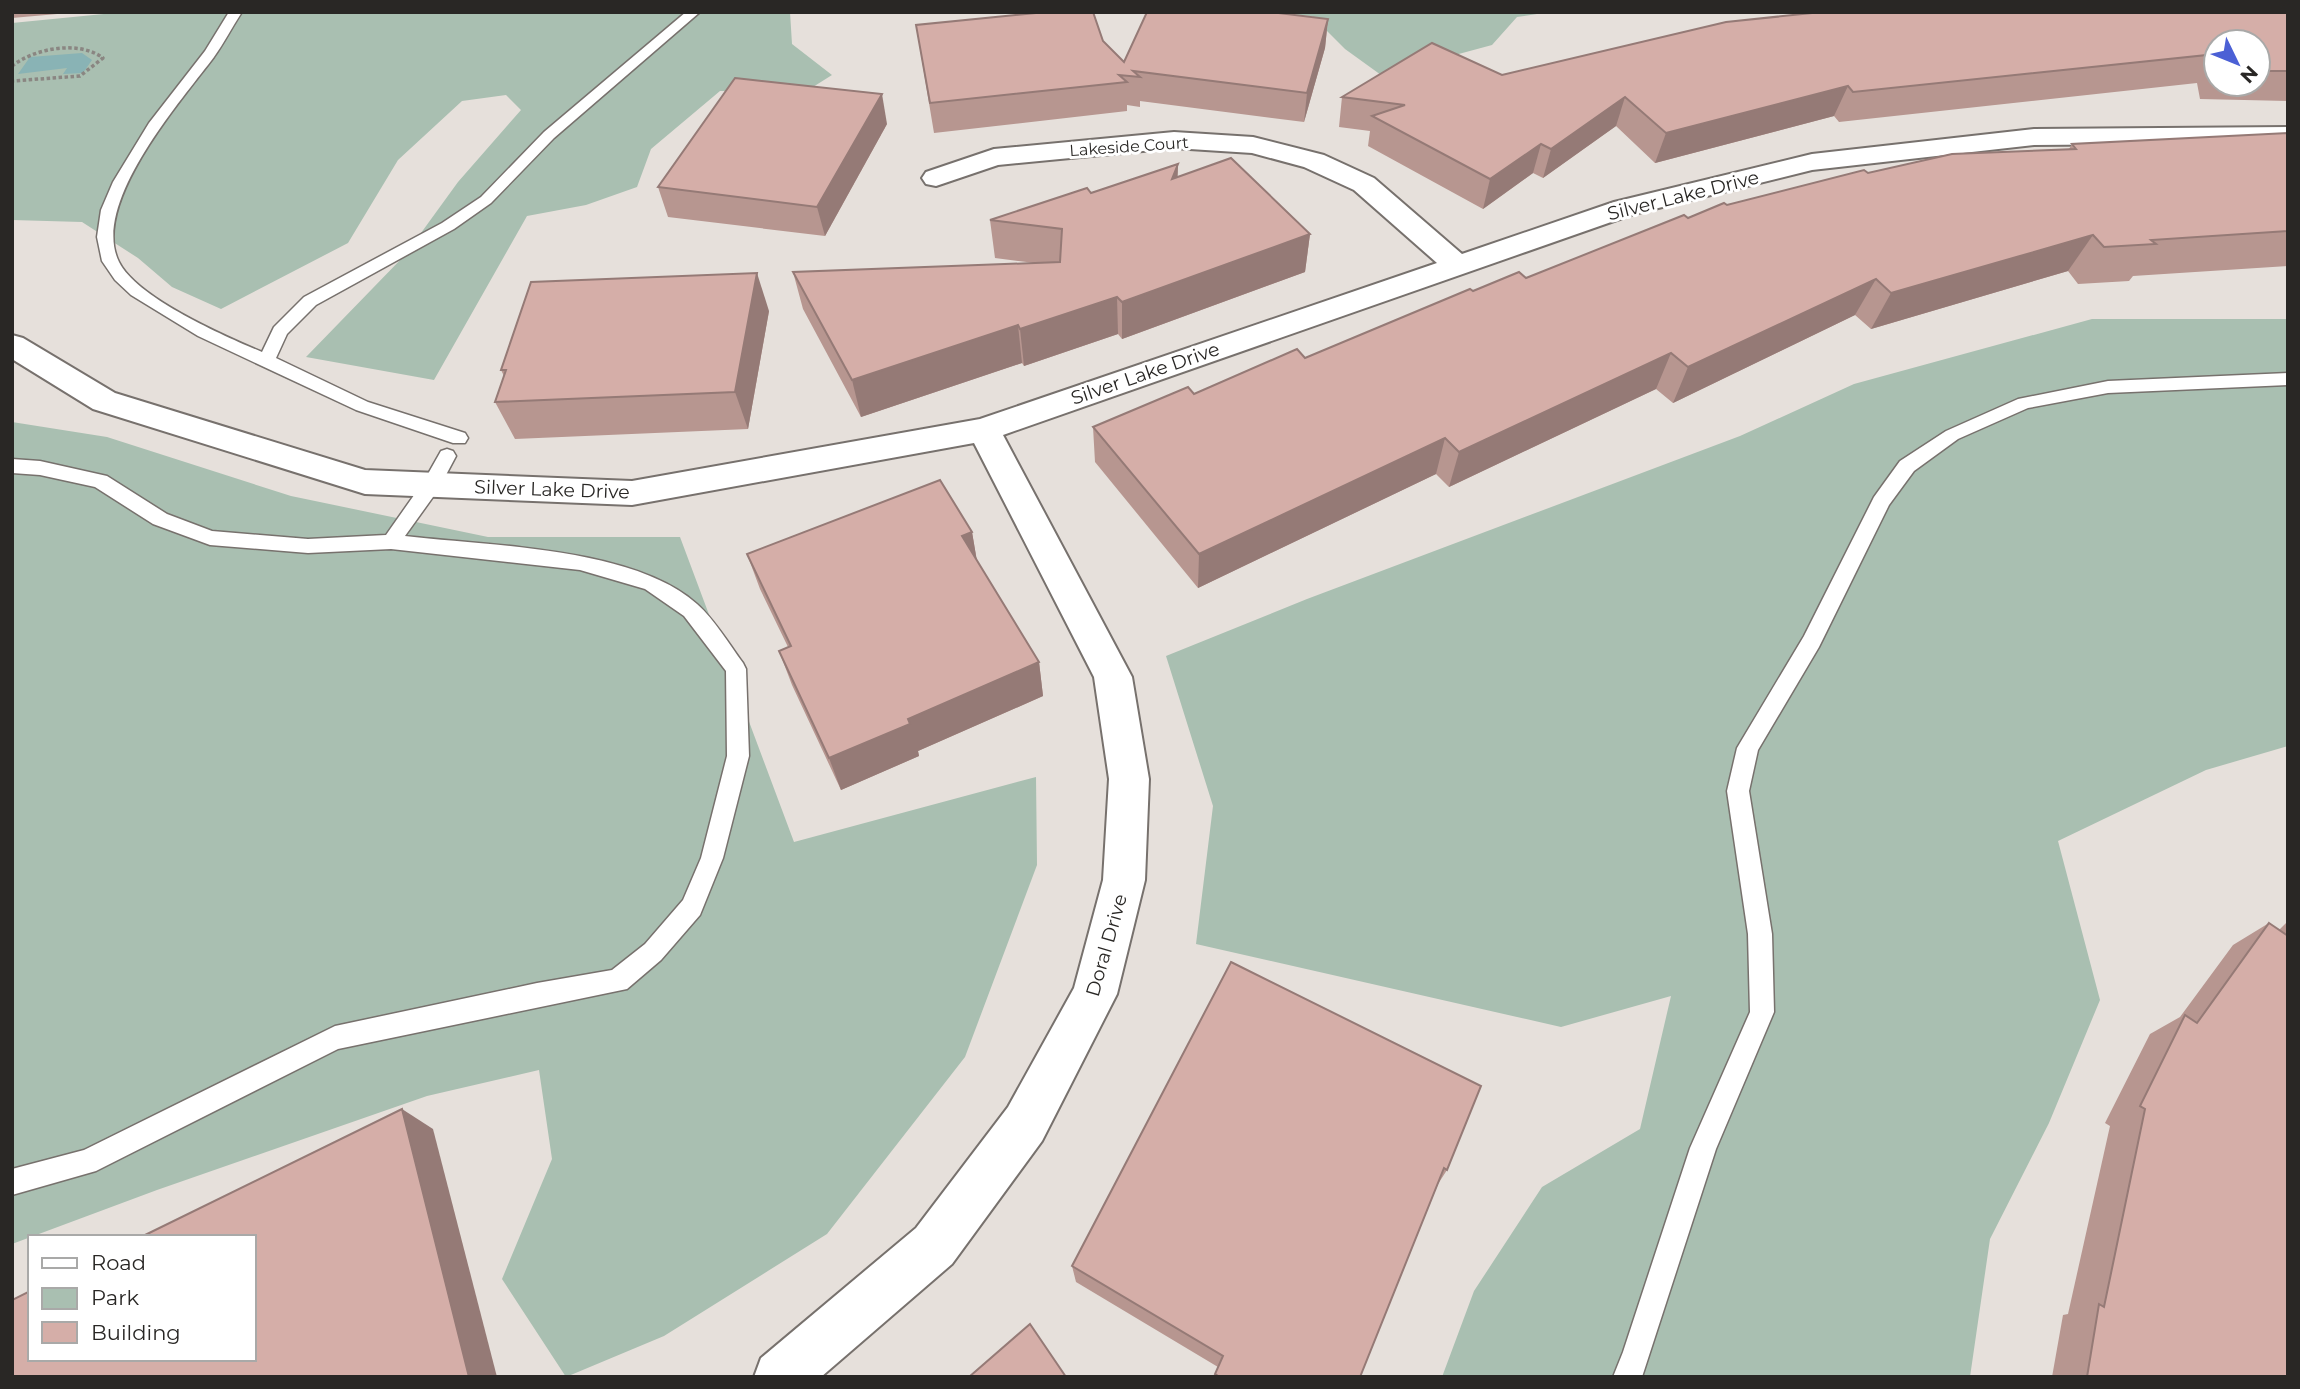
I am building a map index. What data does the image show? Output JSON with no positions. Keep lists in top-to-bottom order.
{
  "streets": {
    "street": ["Lakeside Court", "Silver Lake Drive", "Doral Drive"]
  },
  "crossings": [
    ["Lakeside Court", "Silver Lake Drive"],
    ["Silver Lake Drive", "Doral Drive"]
  ],
  "legend": ["Road", "Park", "Building"],
  "north": "bottom right"
}
